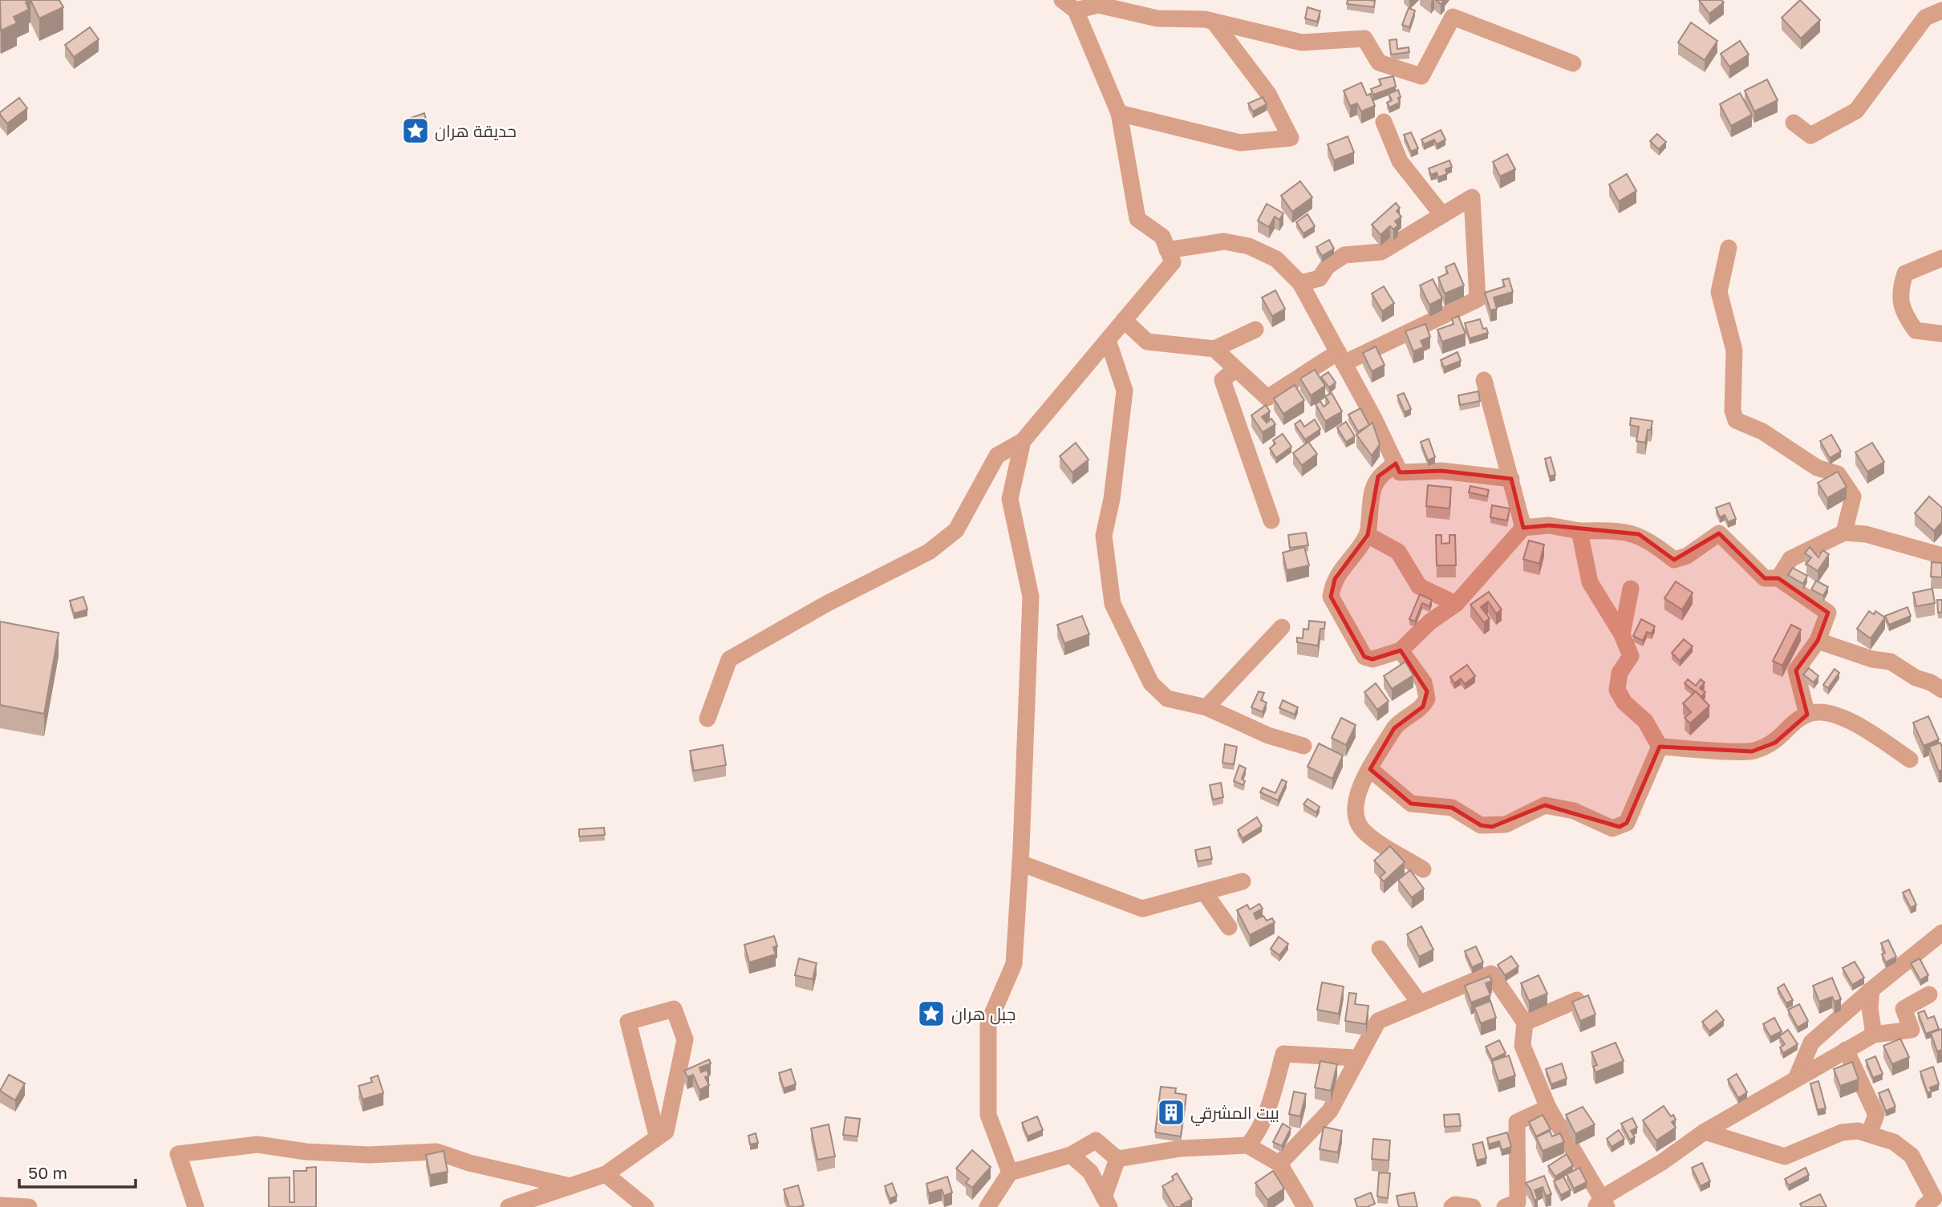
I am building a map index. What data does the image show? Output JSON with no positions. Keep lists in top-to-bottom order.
{
  "places": {
    "place": ["حديقة هران", "جبل هران"],
    "building": ["بيت المشرقي"]
  },
  "scale_bar": "50 m"
}
